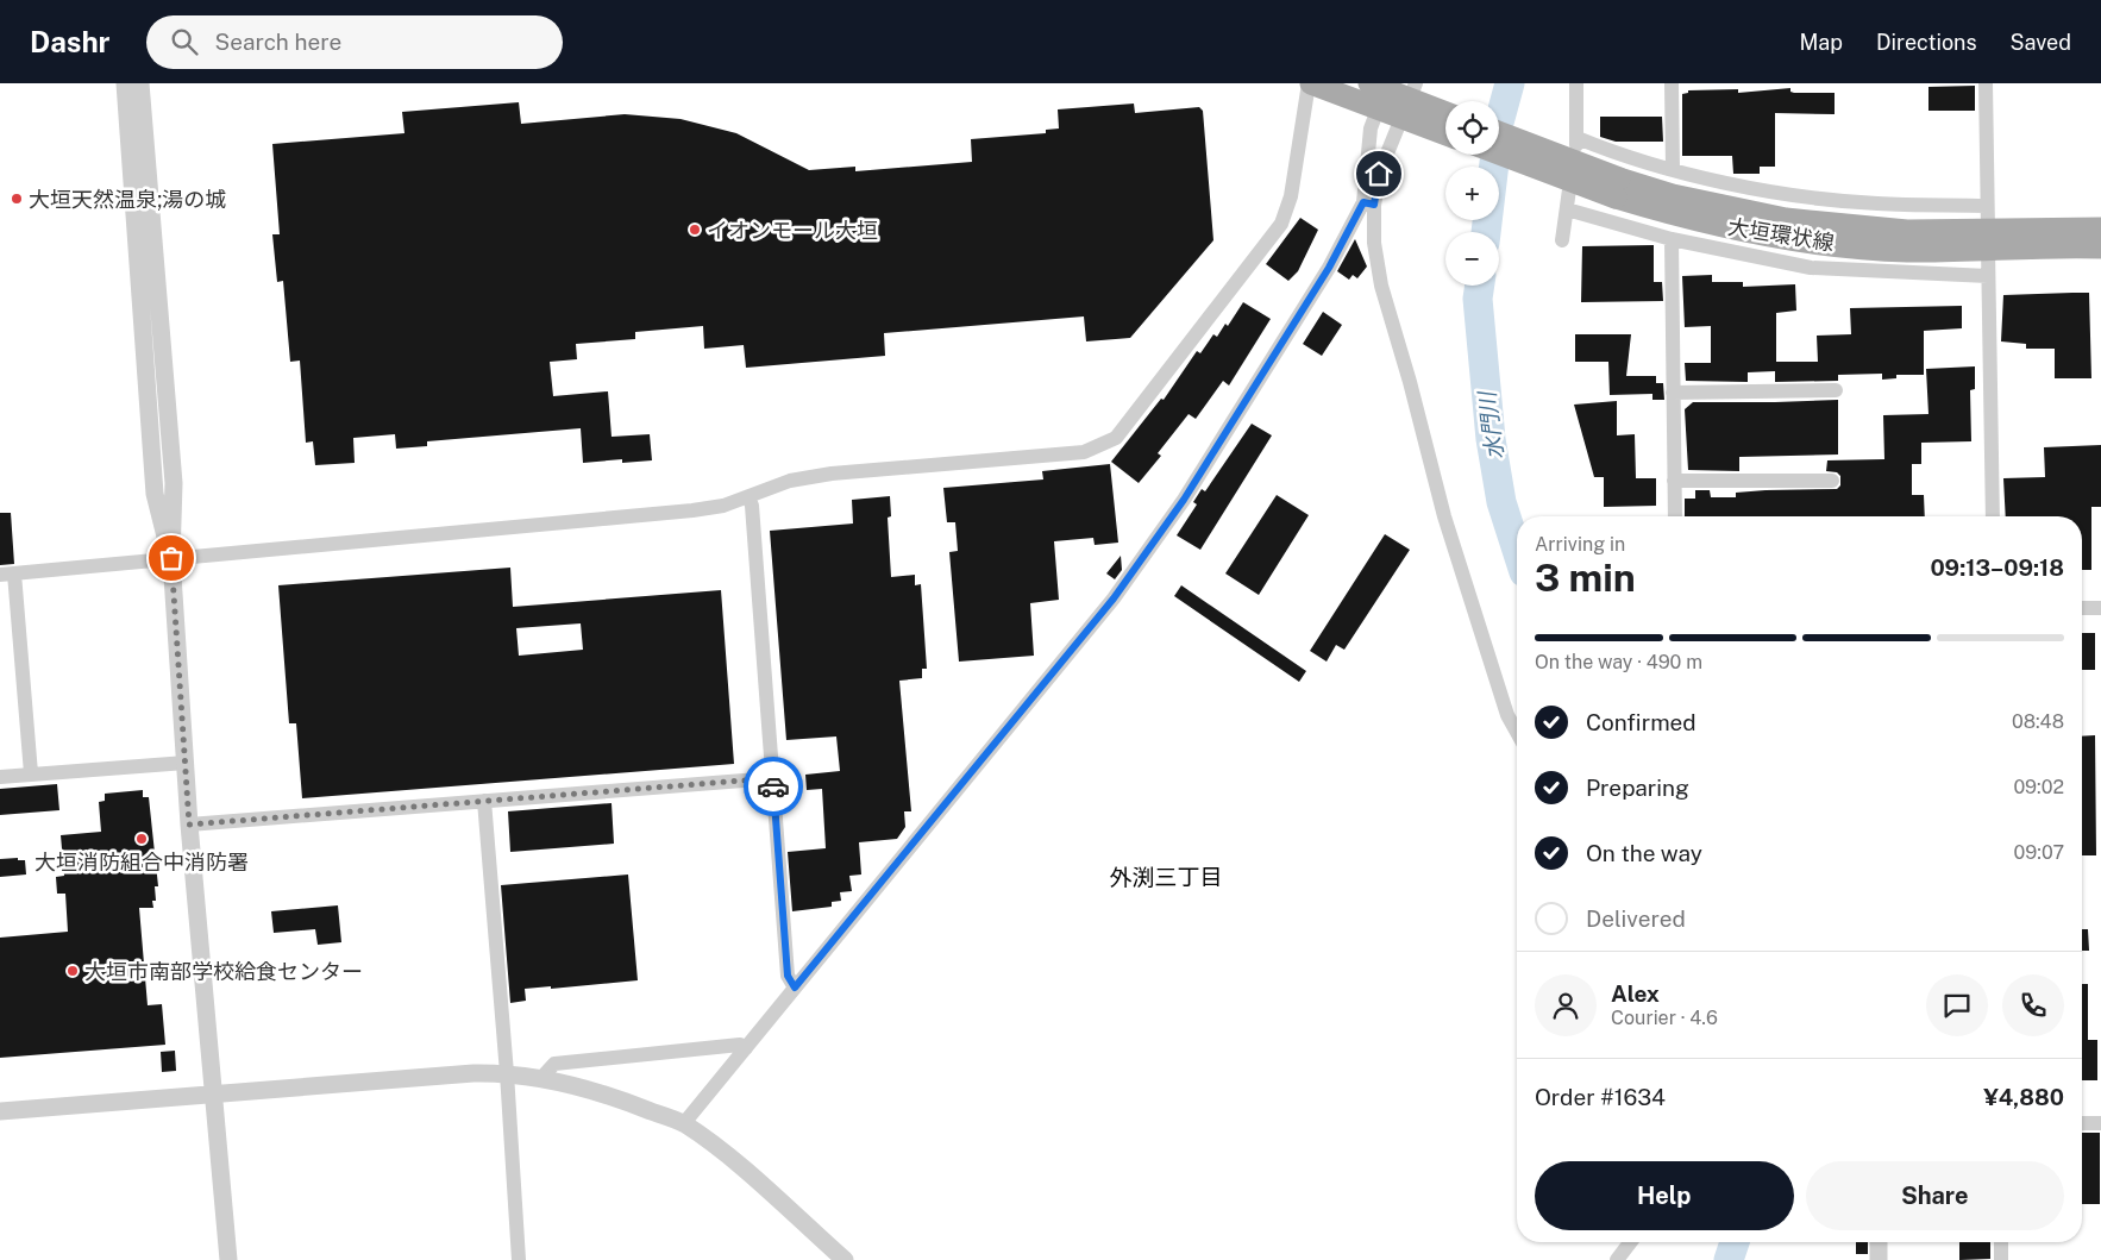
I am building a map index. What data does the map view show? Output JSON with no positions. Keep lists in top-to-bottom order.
{
  "streets": {
    "main road": ["大垣環状線"]
  },
  "districts": ["外渕三丁目"],
  "water": ["水門川"],
  "places": [
    "大垣天然温泉;湯の城",
    "イオンモール大垣",
    "大垣消防組合中消防署",
    "大垣市南部学校給食センター"
  ],
  "page": {
    "header": "Dashr",
    "search": "Search here",
    "nav": ["Map", "Directions", "Saved"],
    "map_buttons": ["+", "−"],
    "heading": ["3 min", "Arriving in", "09:13–09:18"],
    "panel": [
      "Alex",
      "Courier · 4.6",
      "Order #1634",
      "¥4,880"
    ],
    "bar": "On the way · 490 m",
    "list": [
      ["Confirmed", "08:48"],
      ["Preparing", "09:02"],
      ["On the way", "09:07"],
      "Delivered"
    ],
    "buttons": ["Help", "Share"]
  }
}
